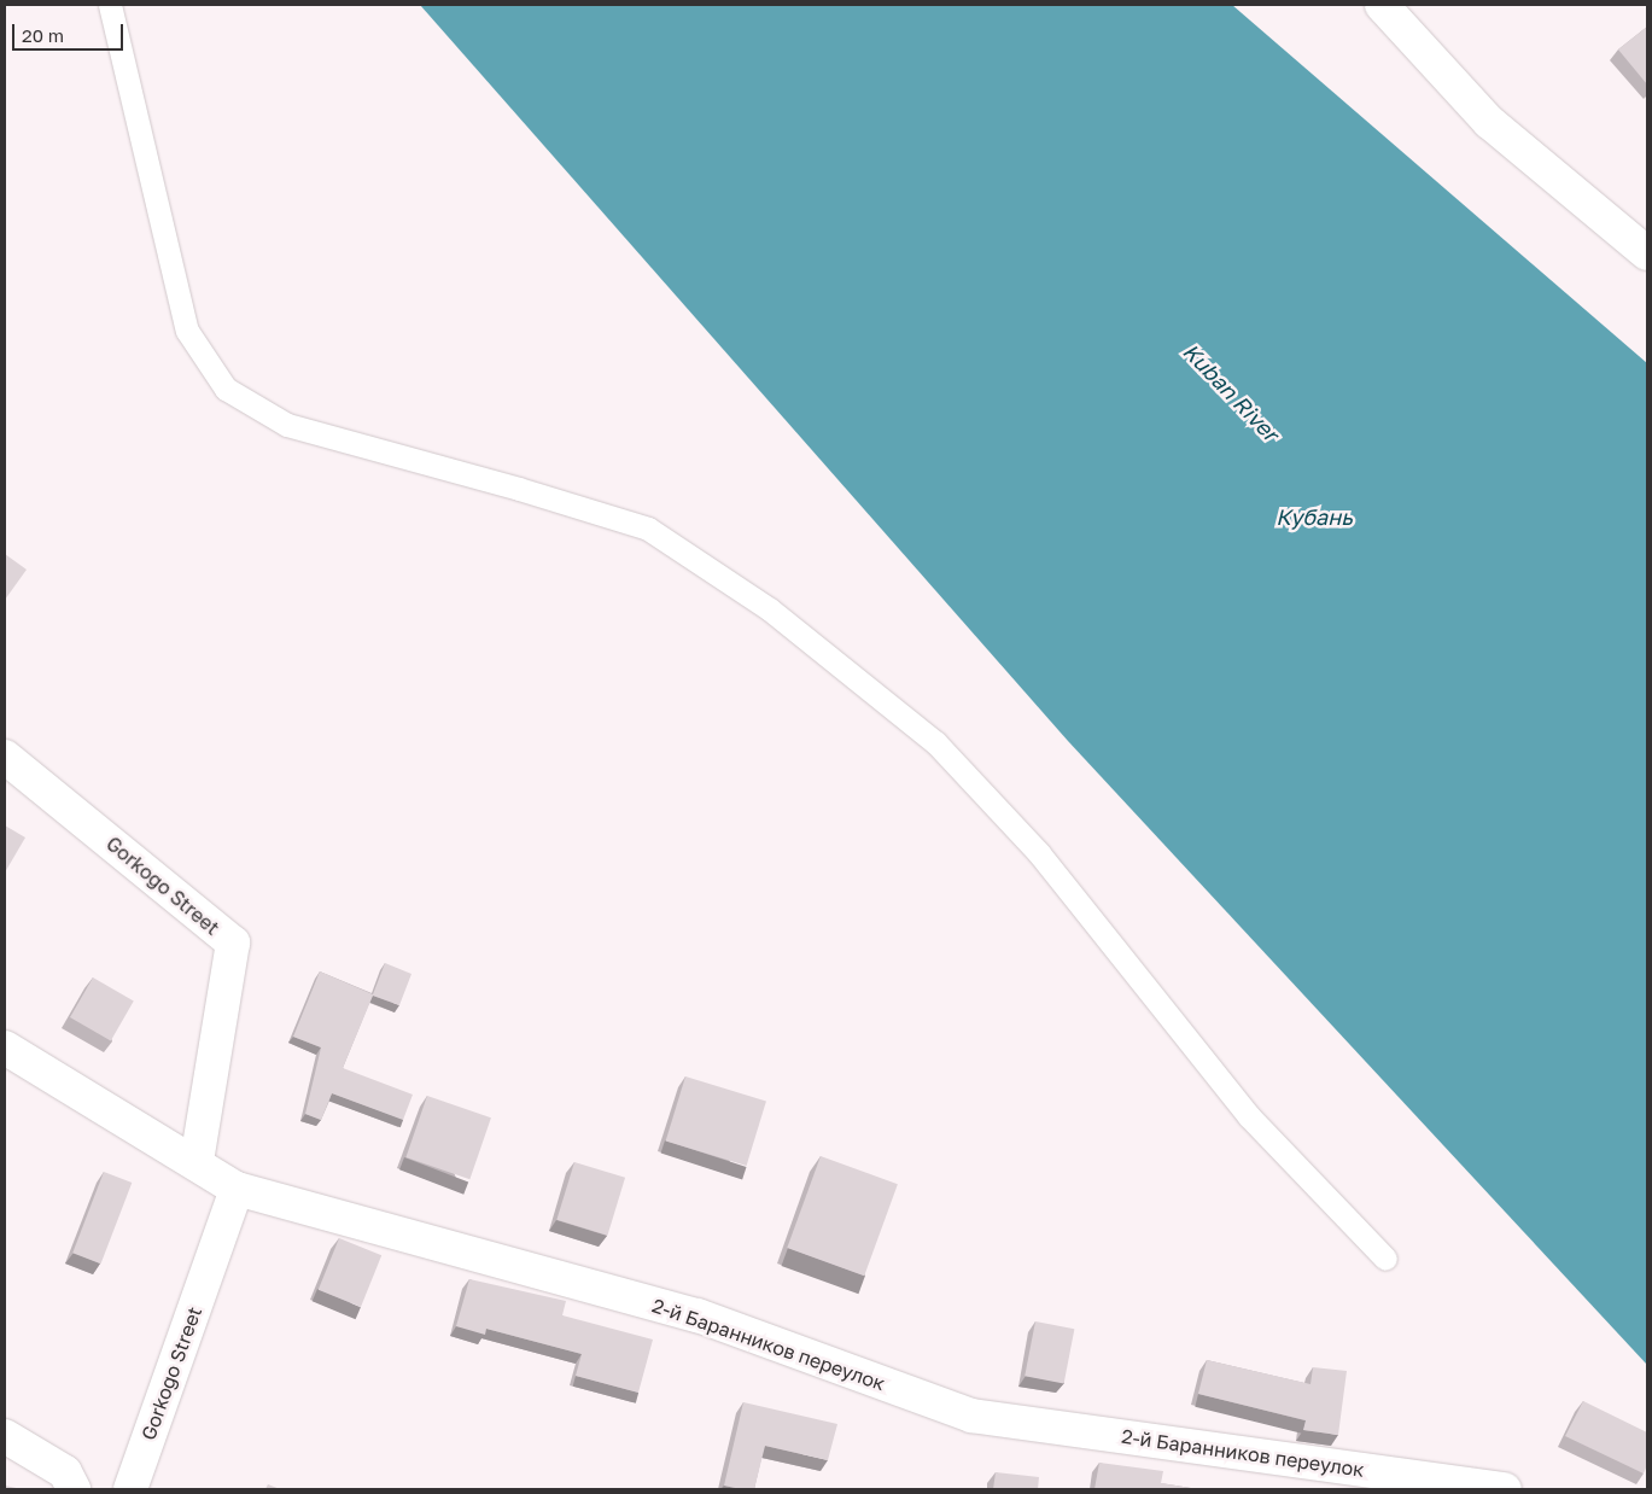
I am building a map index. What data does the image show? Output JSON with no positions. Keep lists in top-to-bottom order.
{
  "streets": {
    "street": ["Gorkogo Street", "2-й Баранников переулок"]
  },
  "crossings": [
    ["Gorkogo Street", "2-й Баранников переулок"]
  ],
  "water": ["Kuban River", "Кубань"],
  "scale_bar": "20 m"
}
